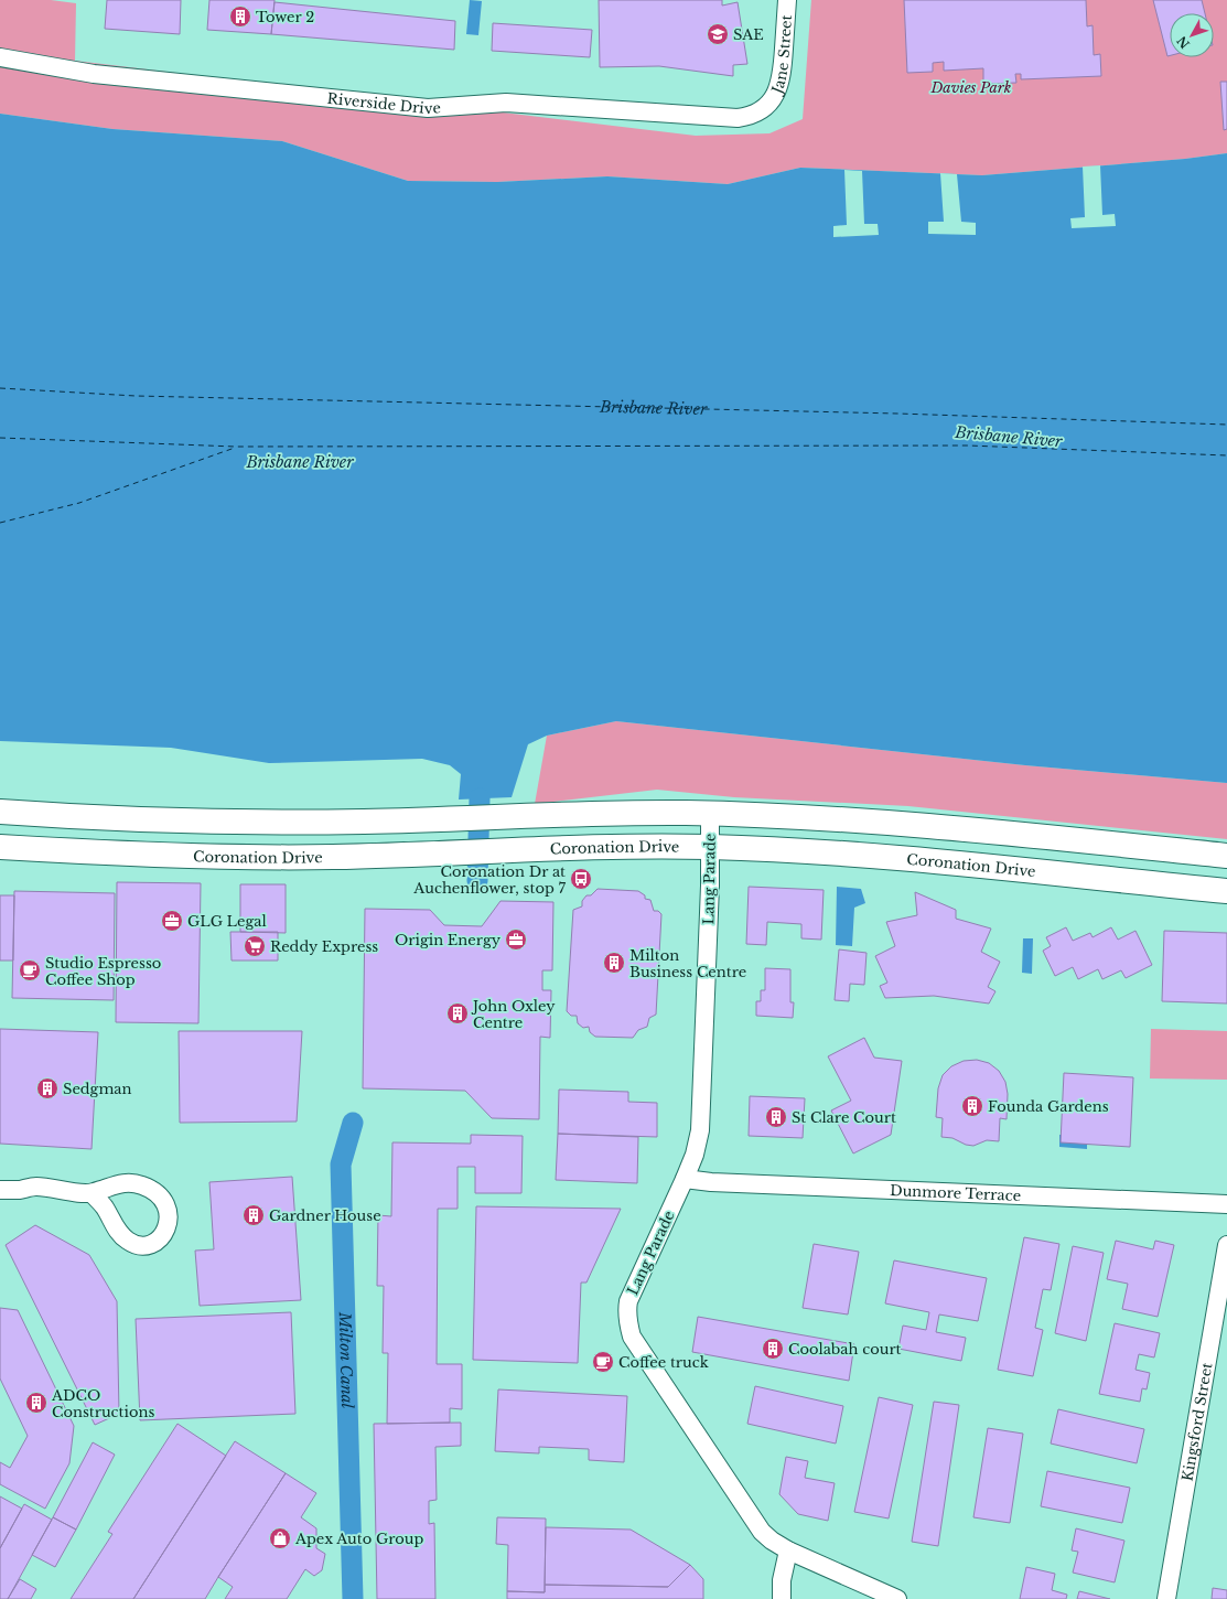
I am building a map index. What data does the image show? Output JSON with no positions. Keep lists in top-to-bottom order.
{
  "streets": {
    "highway": ["Coronation Drive"],
    "street": [
      "Jane Street",
      "Riverside Drive",
      "Lang Parade",
      "Dunmore Terrace",
      "Kingsford Street"
    ]
  },
  "crossings": [
    ["Jane Street", "Riverside Drive"],
    ["Coronation Drive", "Lang Parade"],
    ["Lang Parade", "Dunmore Terrace"]
  ],
  "water": ["Brisbane River", "Milton Canal"],
  "parks": ["Davies Park"],
  "places": {
    "building": [
      "Tower 2",
      "Milton Business Centre",
      "John Oxley Centre",
      "Sedgman",
      "Founda Gardens",
      "St Clare Court",
      "Gardner House",
      "Coolabah court",
      "ADCO Constructions"
    ],
    "school or university": ["SAE"],
    "bus stop": ["Coronation Dr at Auchenflower, stop 7"],
    "office": ["GLG Legal", "Origin Energy"],
    "supermarket": ["Reddy Express"],
    "cafe": ["Studio Espresso Coffee Shop", "Coffee truck"],
    "shop": ["Apex Auto Group"]
  },
  "north": "bottom left"
}
